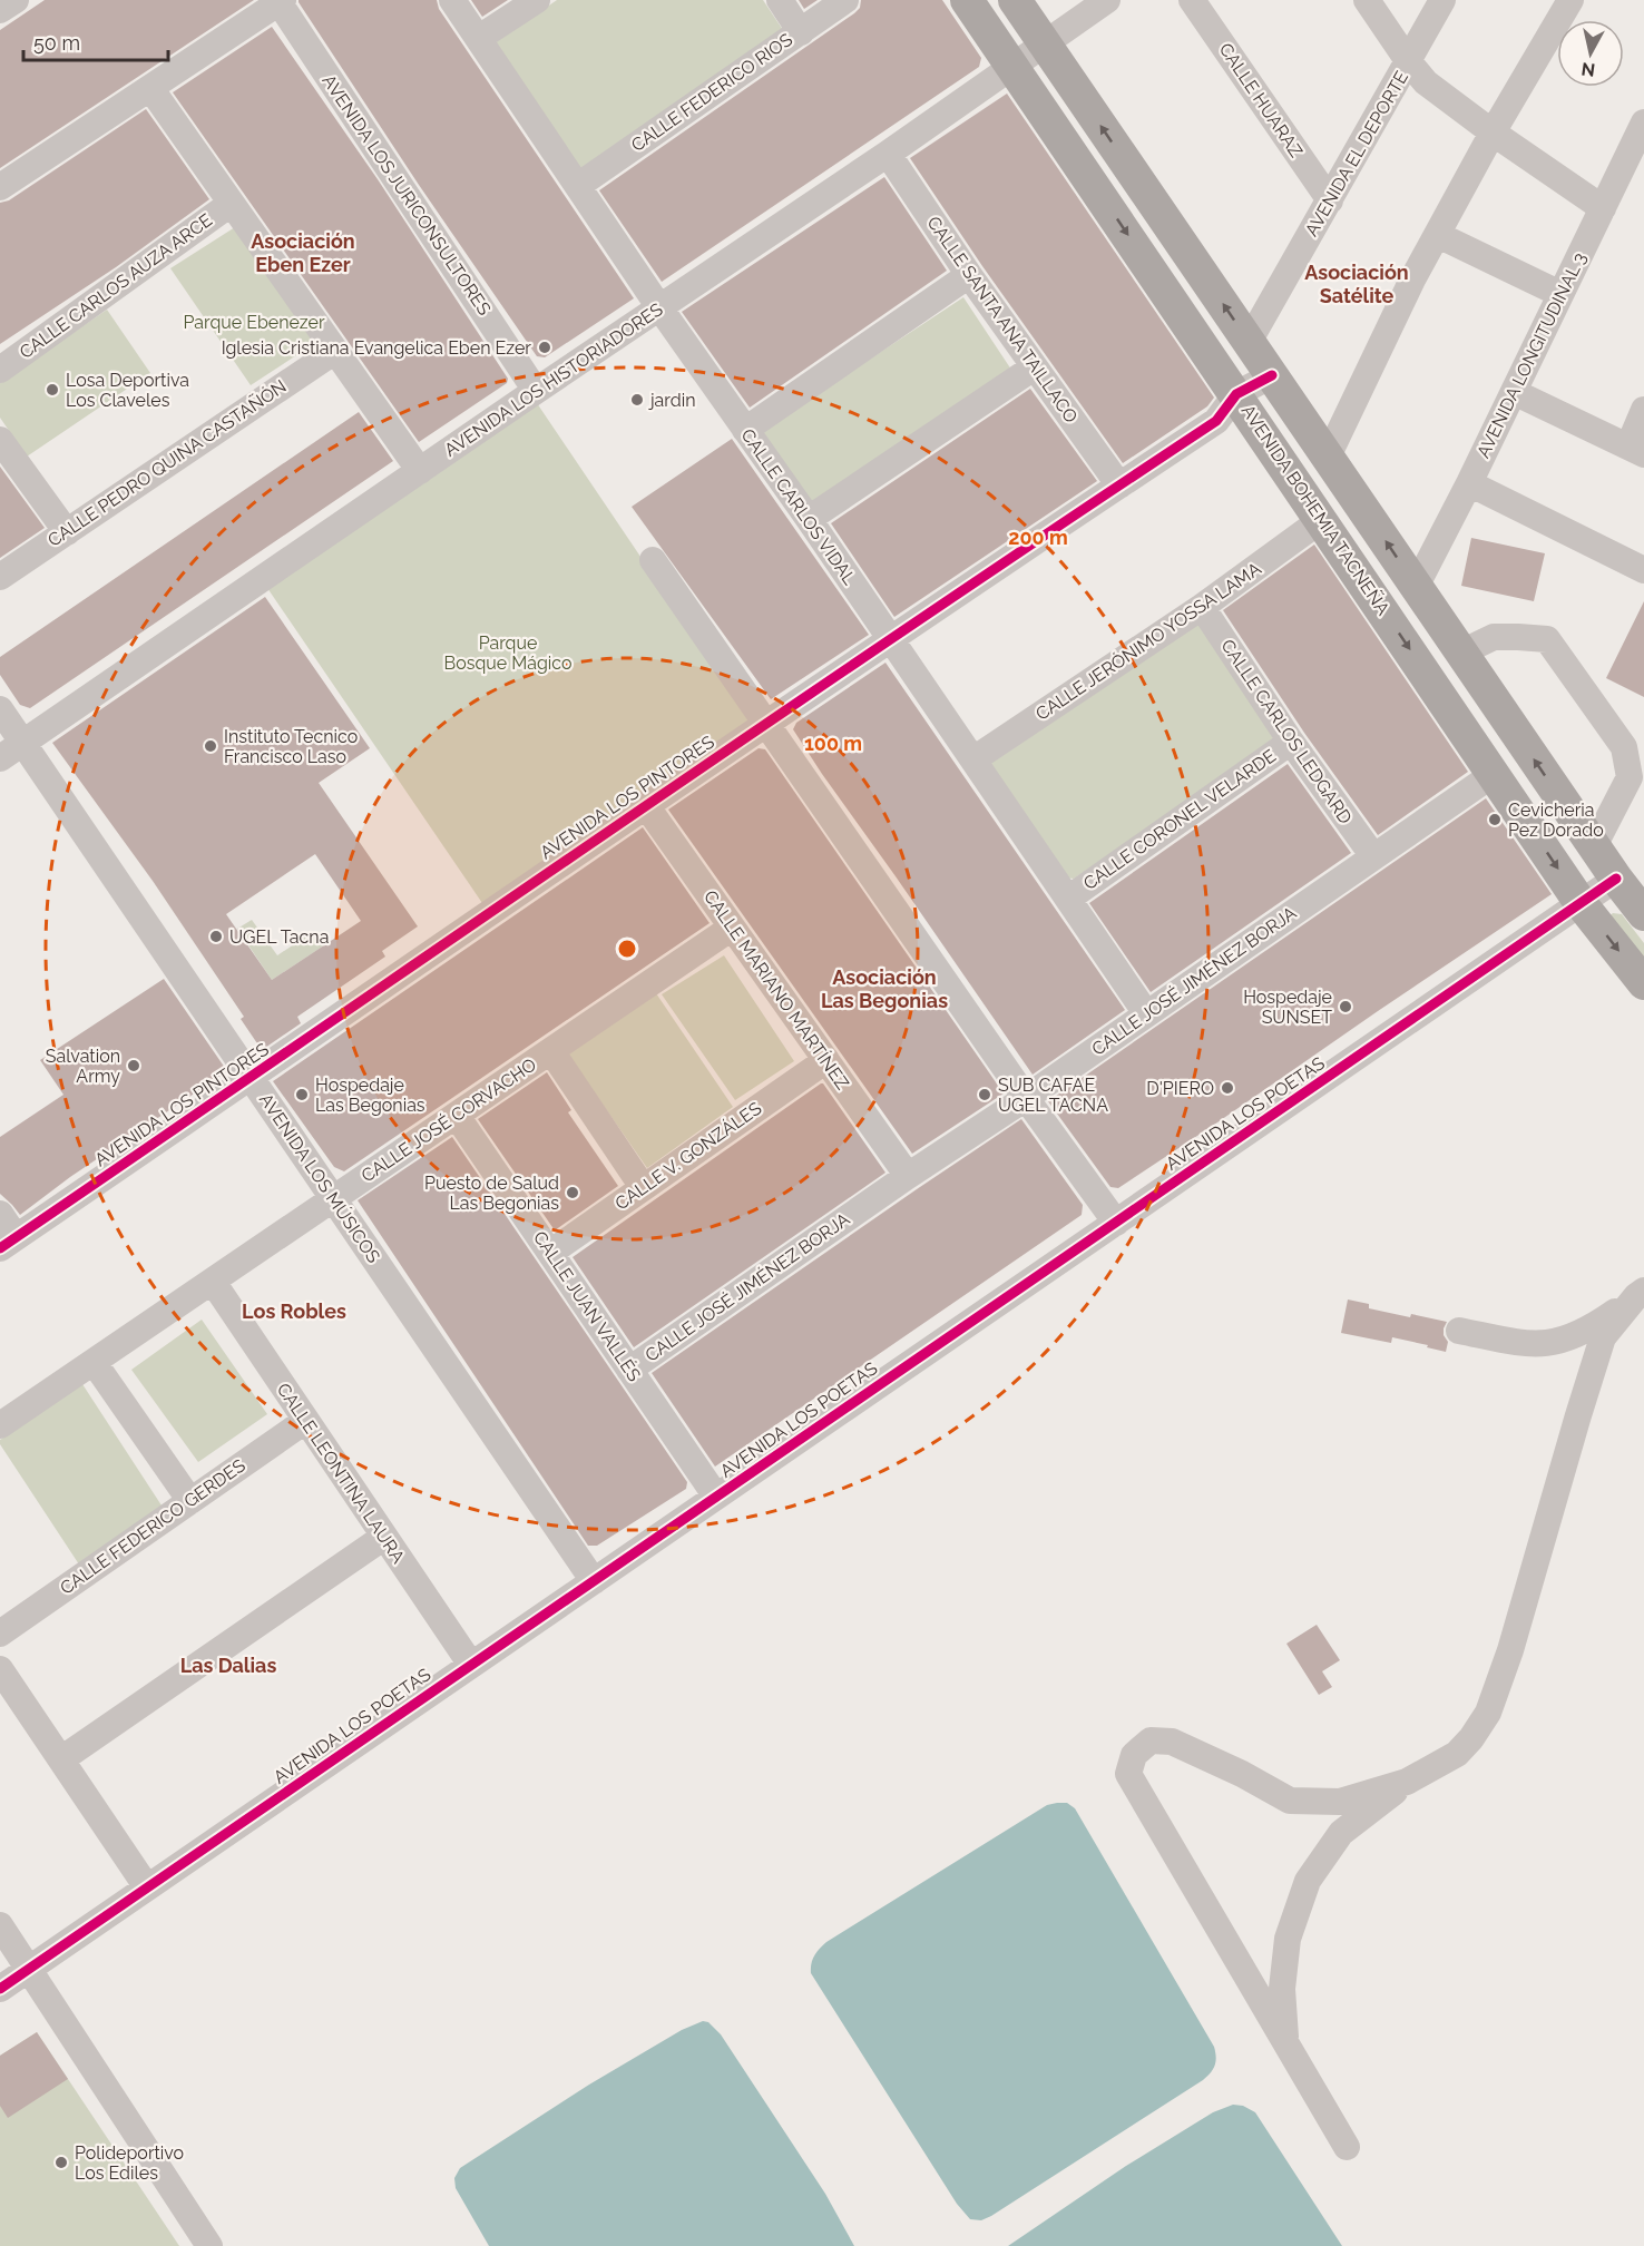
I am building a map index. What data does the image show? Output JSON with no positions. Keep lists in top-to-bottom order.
{
  "streets": {
    "main road": ["AVENIDA BOHEMIA TACNEÑA"],
    "street": [
      "CALLE FEDERICO RIOS",
      "CALLE HUARAZ",
      "AVENIDA EL DEPORTE",
      "AVENIDA LOS JURICONSULTORES",
      "CALLE CARLOS AUZA ARCE",
      "CALLE SANTA ANA TAILLACO",
      "AVENIDA LONGITUDINAL 3",
      "AVENIDA LOS HISTORIADORES",
      "CALLE PEDRO QUINA CASTAÑÓN",
      "CALLE CARLOS VIDAL",
      "CALLE JERÓNIMO YOSSA LAMA",
      "CALLE CARLOS LEDGARD",
      "AVENIDA LOS PINTORES",
      "CALLE CORONEL VELARDE",
      "CALLE JOSÉ JIMÉNEZ BORJA",
      "CALLE MARIANO MARTÍNEZ",
      "AVENIDA LOS POETAS",
      "CALLE JOSÉ CORVACHO",
      "CALLE V. GONZÁLES",
      "AVENIDA LOS MÚSICOS",
      "CALLE JUAN VALLÉS",
      "CALLE LEONTINA LAURA",
      "CALLE FEDERICO GERDES"
    ]
  },
  "crossings": [
    ["CALLE FEDERICO RIOS", "CALLE CARLOS VIDAL"],
    ["CALLE HUARAZ", "AVENIDA EL DEPORTE"],
    ["AVENIDA LOS JURICONSULTORES", "AVENIDA LOS HISTORIADORES"],
    ["CALLE SANTA ANA TAILLACO", "AVENIDA LOS HISTORIADORES"],
    ["CALLE SANTA ANA TAILLACO", "AVENIDA LOS PINTORES"],
    ["AVENIDA LOS HISTORIADORES", "CALLE CARLOS VIDAL"],
    ["AVENIDA LOS HISTORIADORES", "AVENIDA BOHEMIA TACNEÑA"],
    ["AVENIDA LOS HISTORIADORES", "AVENIDA LOS MÚSICOS"],
    ["CALLE CARLOS VIDAL", "CALLE JERÓNIMO YOSSA LAMA"],
    ["CALLE CARLOS VIDAL", "AVENIDA LOS PINTORES"],
    ["CALLE CARLOS VIDAL", "CALLE CORONEL VELARDE"],
    ["CALLE CARLOS VIDAL", "CALLE JOSÉ JIMÉNEZ BORJA"],
    ["AVENIDA BOHEMIA TACNEÑA", "CALLE JERÓNIMO YOSSA LAMA"],
    ["AVENIDA BOHEMIA TACNEÑA", "AVENIDA LOS PINTORES"],
    ["AVENIDA BOHEMIA TACNEÑA", "CALLE JOSÉ JIMÉNEZ BORJA"],
    ["AVENIDA BOHEMIA TACNEÑA", "AVENIDA LOS POETAS"],
    ["CALLE JERÓNIMO YOSSA LAMA", "CALLE CARLOS LEDGARD"],
    ["CALLE CARLOS LEDGARD", "CALLE CORONEL VELARDE"],
    ["CALLE CARLOS LEDGARD", "CALLE JOSÉ JIMÉNEZ BORJA"],
    ["AVENIDA LOS PINTORES", "CALLE MARIANO MARTÍNEZ"],
    ["AVENIDA LOS PINTORES", "AVENIDA LOS MÚSICOS"],
    ["CALLE JOSÉ JIMÉNEZ BORJA", "CALLE MARIANO MARTÍNEZ"],
    ["CALLE JOSÉ JIMÉNEZ BORJA", "CALLE JUAN VALLÉS"],
    ["CALLE MARIANO MARTÍNEZ", "CALLE JOSÉ CORVACHO"],
    ["CALLE MARIANO MARTÍNEZ", "CALLE V. GONZÁLES"],
    ["AVENIDA LOS POETAS", "AVENIDA LOS MÚSICOS"],
    ["AVENIDA LOS POETAS", "CALLE JUAN VALLÉS"],
    ["AVENIDA LOS POETAS", "CALLE LEONTINA LAURA"],
    ["CALLE JOSÉ CORVACHO", "AVENIDA LOS MÚSICOS"],
    ["CALLE JOSÉ CORVACHO", "CALLE JUAN VALLÉS"],
    ["CALLE JOSÉ CORVACHO", "CALLE LEONTINA LAURA"],
    ["CALLE V. GONZÁLES", "CALLE JUAN VALLÉS"],
    ["CALLE LEONTINA LAURA", "CALLE FEDERICO GERDES"]
  ],
  "districts": [
    "Asociación Eben Ezer",
    "Asociación Satélite",
    "Asociación Las Begonias",
    "Los Robles",
    "Las Dalias"
  ],
  "parks": ["Parque Ebenezer", "Parque Bosque Mágico"],
  "places": [
    "Iglesia Cristiana Evangelica Eben Ezer",
    "Losa Deportiva Los Claveles",
    "jardin",
    "Instituto Tecnico Francisco Laso",
    "Cevicheria Pez Dorado",
    "UGEL Tacna",
    "Hospedaje SUNSET",
    "Salvation Army",
    "D'PIERO",
    "Hospedaje Las Begonias",
    "SUB CAFAE UGEL TACNA",
    "Puesto de Salud Las Begonias",
    "Polideportivo Los Ediles"
  ],
  "scale_bar": "50 m",
  "north": "bottom",
  "rings": ["200 m", "100 m"]
}
